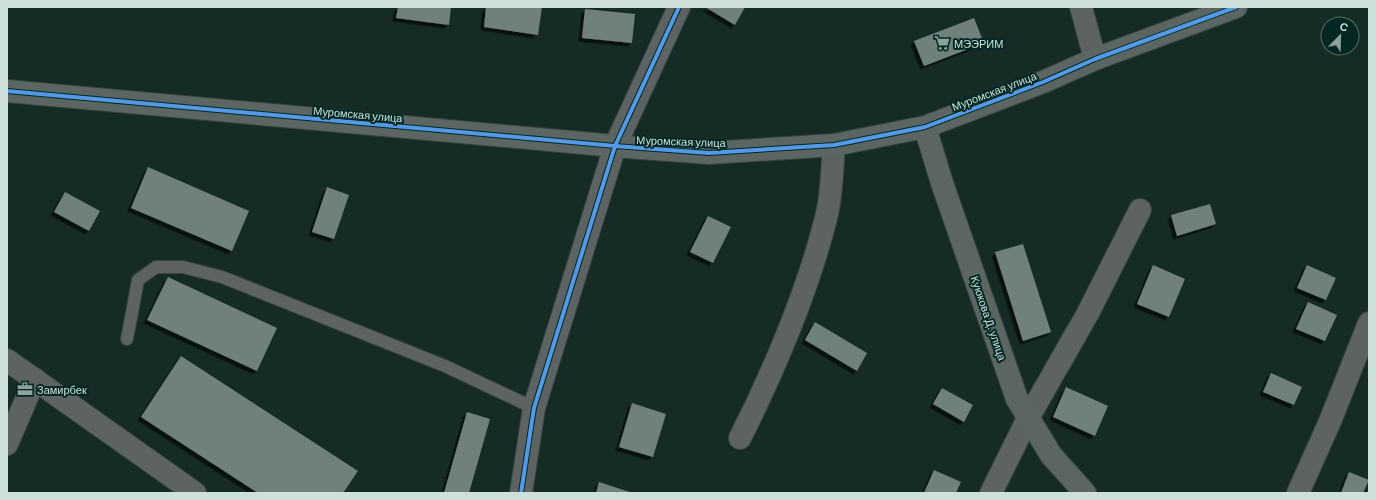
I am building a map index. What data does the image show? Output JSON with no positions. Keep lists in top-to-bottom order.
{
  "streets": {
    "street": ["Муромская улица", "Куюкова Д. улица"]
  },
  "crossings": [
    ["Муромская улица", "Куюкова Д. улица"]
  ],
  "places": {
    "supermarket": ["МЭЭРИМ"],
    "office": ["Замирбек"]
  },
  "north": "top right"
}
